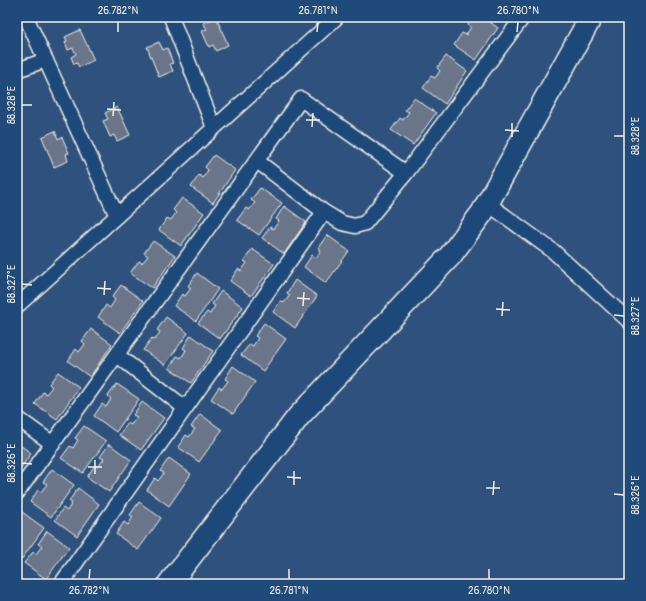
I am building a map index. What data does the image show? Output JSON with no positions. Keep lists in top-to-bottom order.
{
  "coordinates": [
    "26.782°N",
    "26.781°N",
    "26.780°N",
    "88.328°E",
    "88.327°E",
    "88.326°E"
  ]
}
